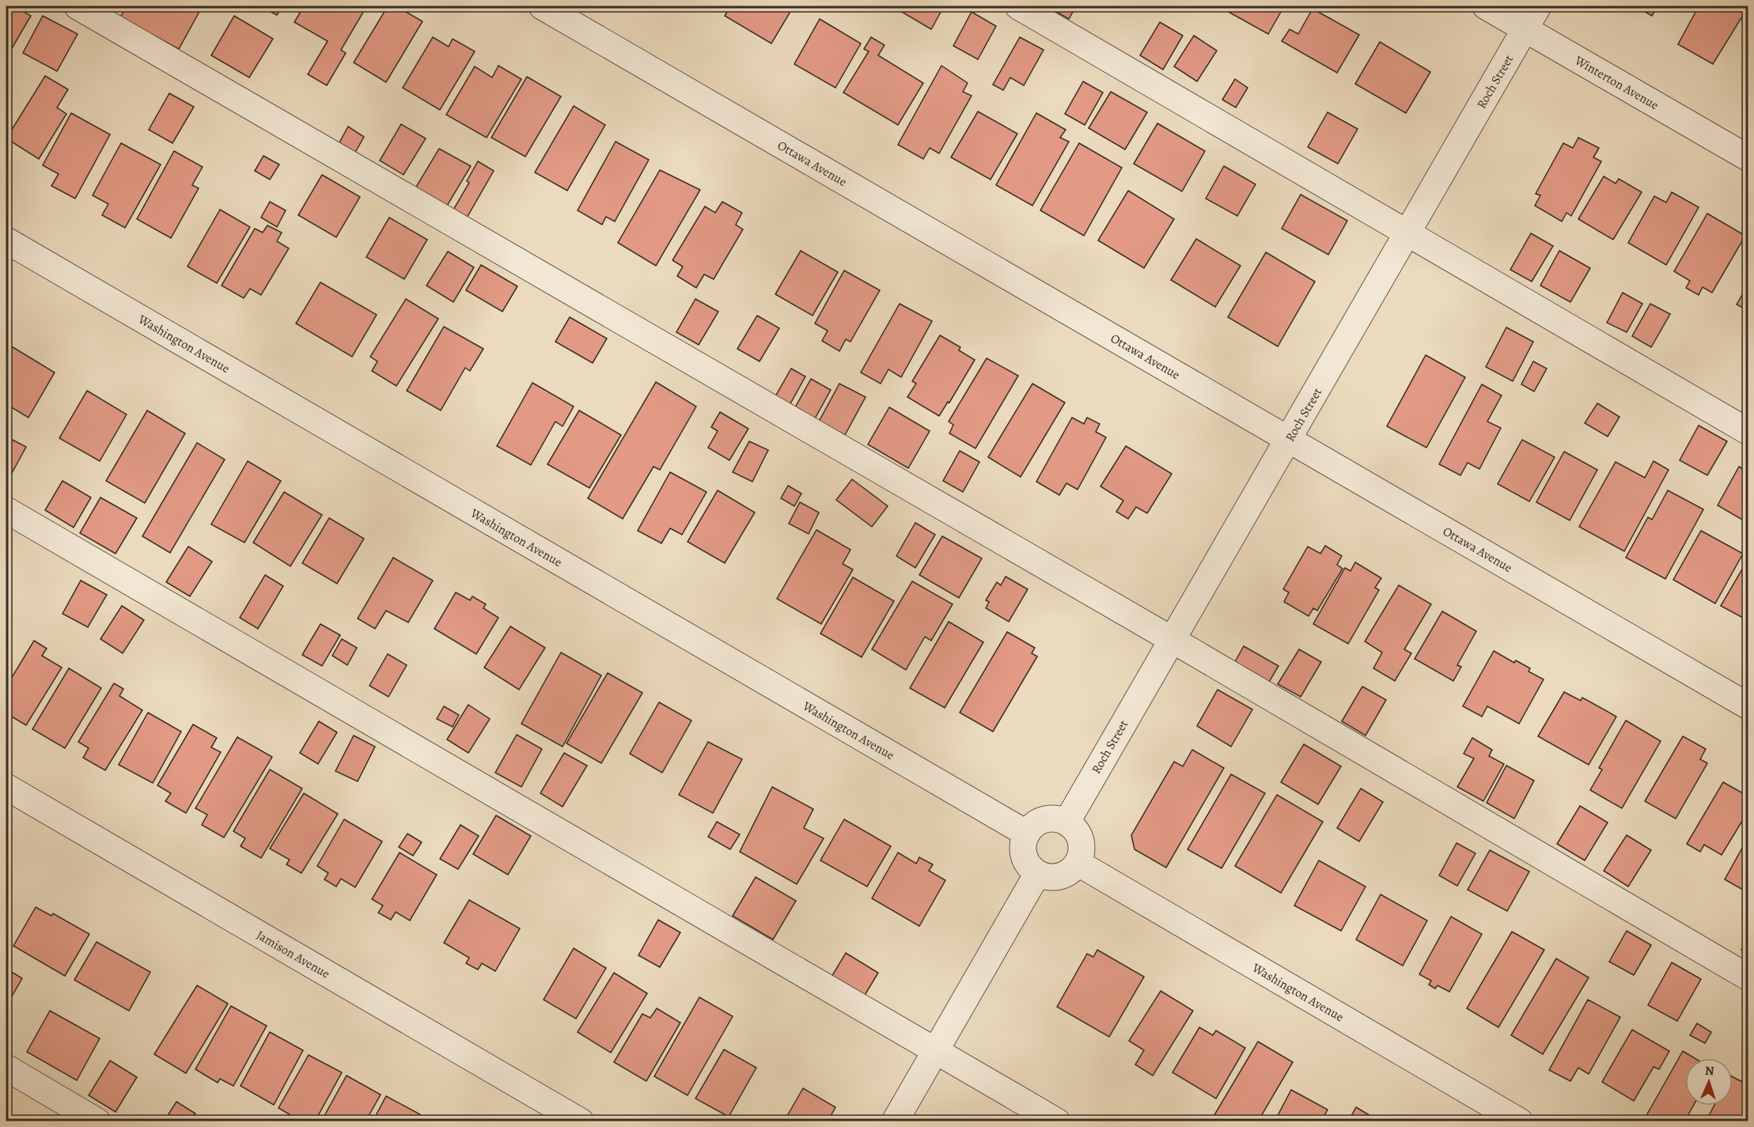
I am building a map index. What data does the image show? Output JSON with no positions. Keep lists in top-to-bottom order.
{
  "streets": {
    "street": [
      "Roch Street",
      "Winterton Avenue",
      "Ottawa Avenue",
      "Washington Avenue",
      "Jamison Avenue"
    ]
  },
  "crossings": [
    ["Roch Street", "Winterton Avenue"],
    ["Roch Street", "Ottawa Avenue"],
    ["Roch Street", "Washington Avenue"]
  ],
  "north": "top"
}
